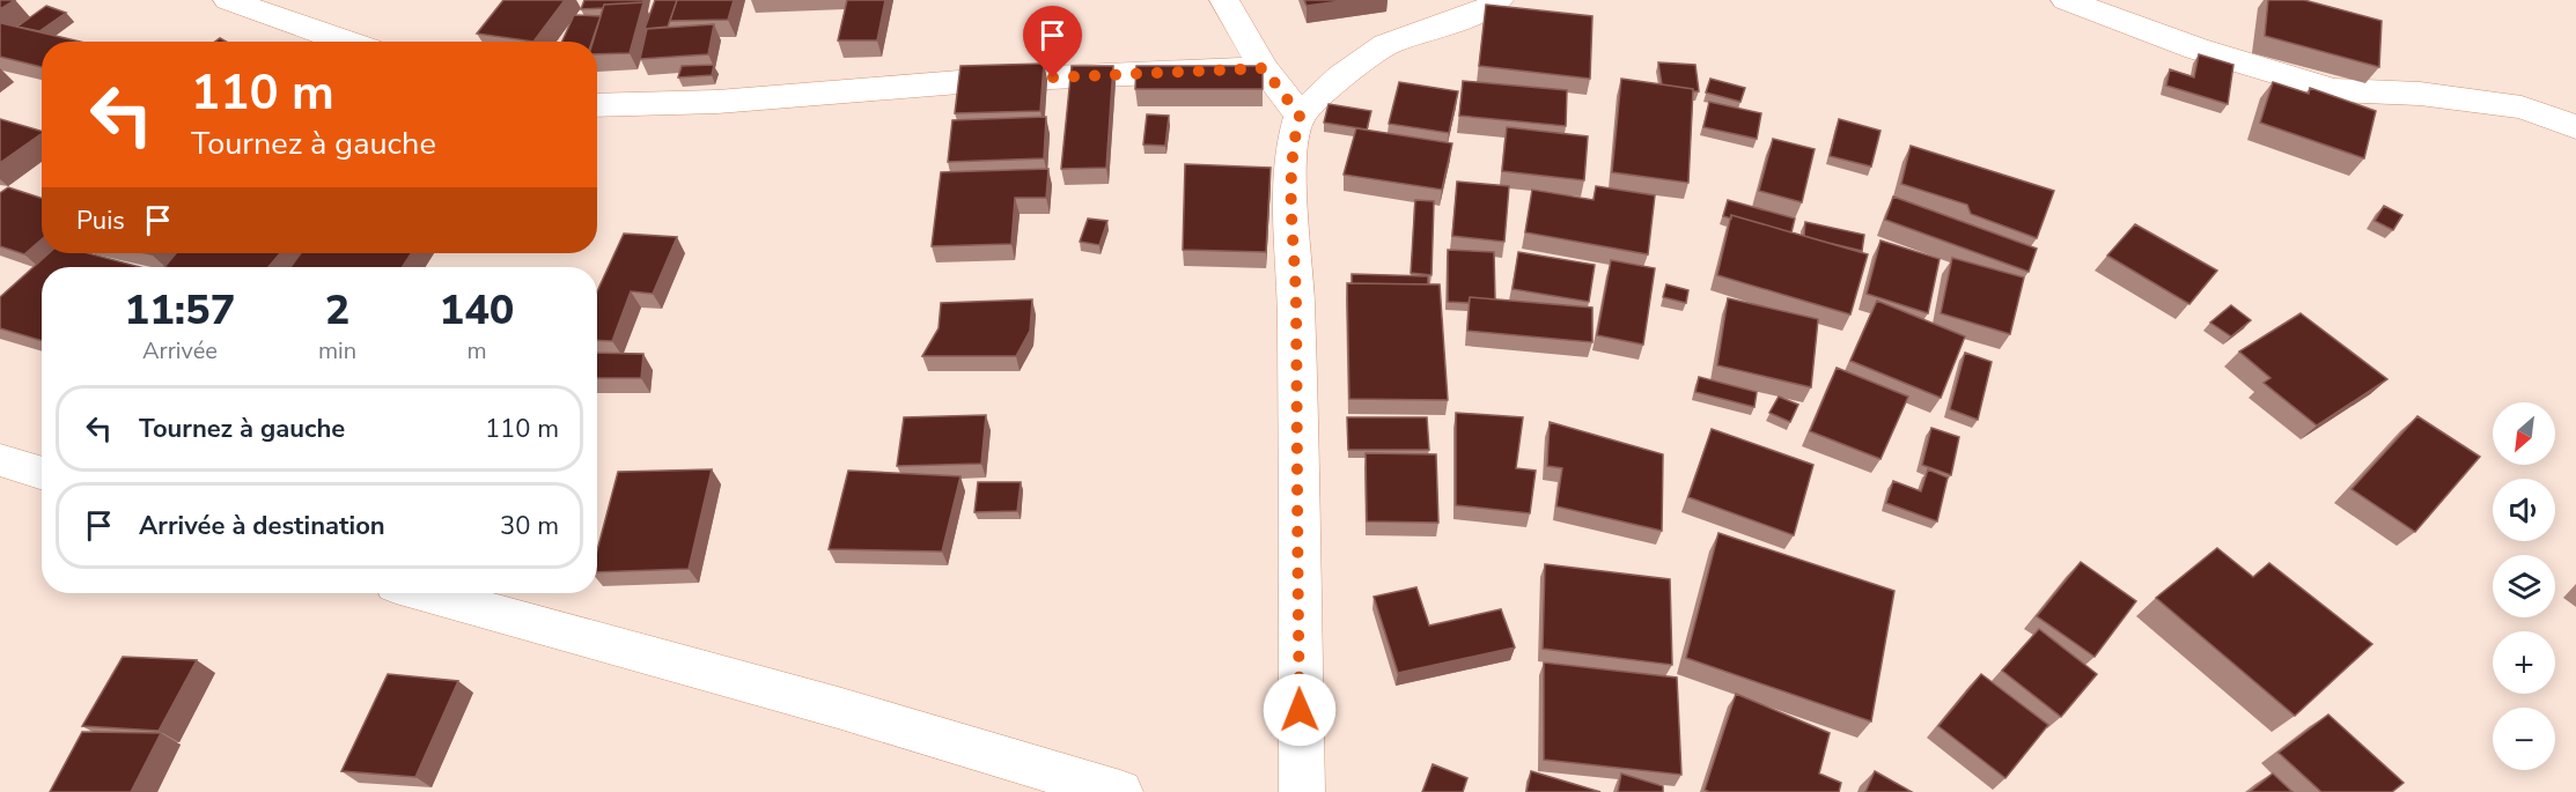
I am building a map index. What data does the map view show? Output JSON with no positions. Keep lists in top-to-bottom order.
{
  "north": "bottom left",
  "page": {
    "turn": ["110 m", "Tournez à gauche"],
    "then": "Puis",
    "eta": [
      "11:57",
      "Arrivée",
      "2",
      "min",
      "140",
      "m"
    ],
    "list": [
      {
        "name": "Tournez à gauche",
        "value": "110 m"
      },
      {
        "name": "Arrivée à destination",
        "value": "30 m"
      }
    ],
    "map_buttons": ["+", "−"]
  }
}
